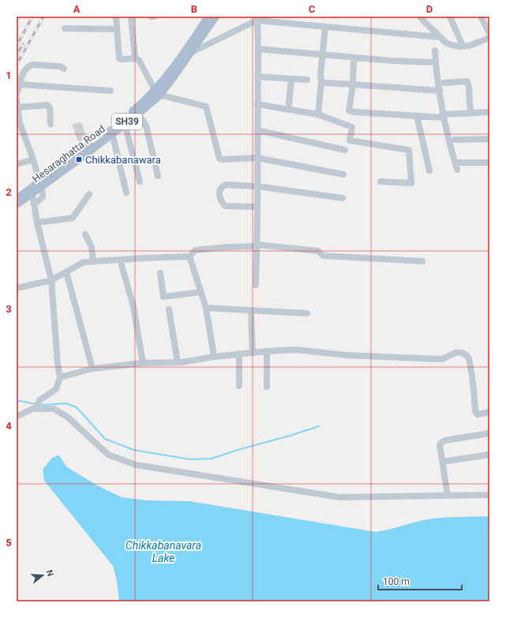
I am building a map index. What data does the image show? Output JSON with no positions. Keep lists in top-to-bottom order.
{
  "streets": {
    "main road": ["SH39", "Hesaraghatta Road"]
  },
  "water": ["Chikkabanavara Lake"],
  "places": {
    "transit": ["Chikkabanawara"]
  },
  "scale_bar": "100 m",
  "north": "right",
  "grid": {
    "columns": [
      "A",
      "B",
      "C",
      "D"
    ],
    "rows": [
      "1",
      "2",
      "3",
      "4",
      "5"
    ]
  }
}
